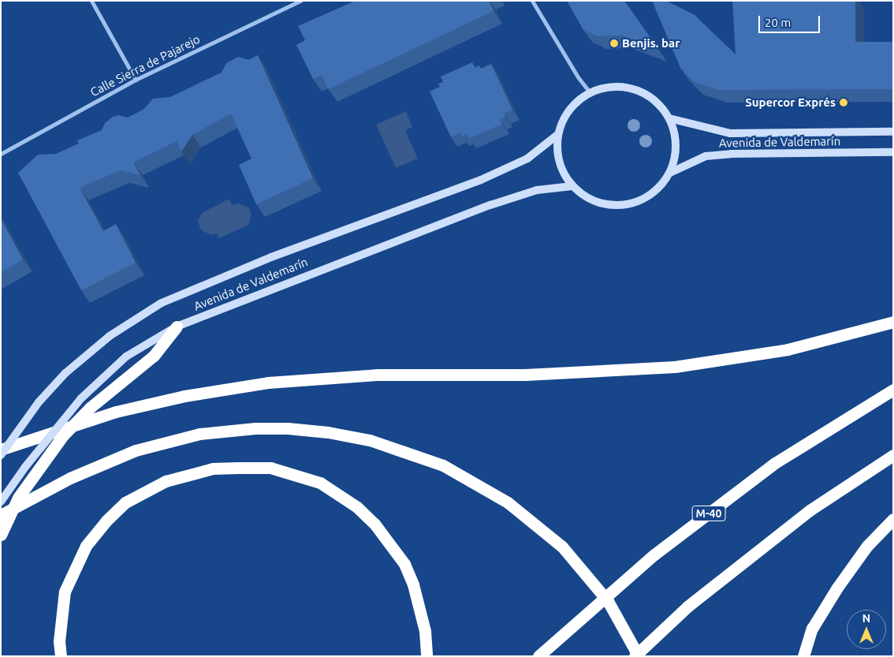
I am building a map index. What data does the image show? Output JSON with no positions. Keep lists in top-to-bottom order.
{
  "streets": {
    "highway": ["M-40"],
    "main road": ["Avenida de Valdemarín"],
    "street": ["Calle Sierra de Pajarejo"]
  },
  "places": ["Benjis. bar", "Supercor Exprés"],
  "scale_bar": "20 m",
  "north": "top"
}
